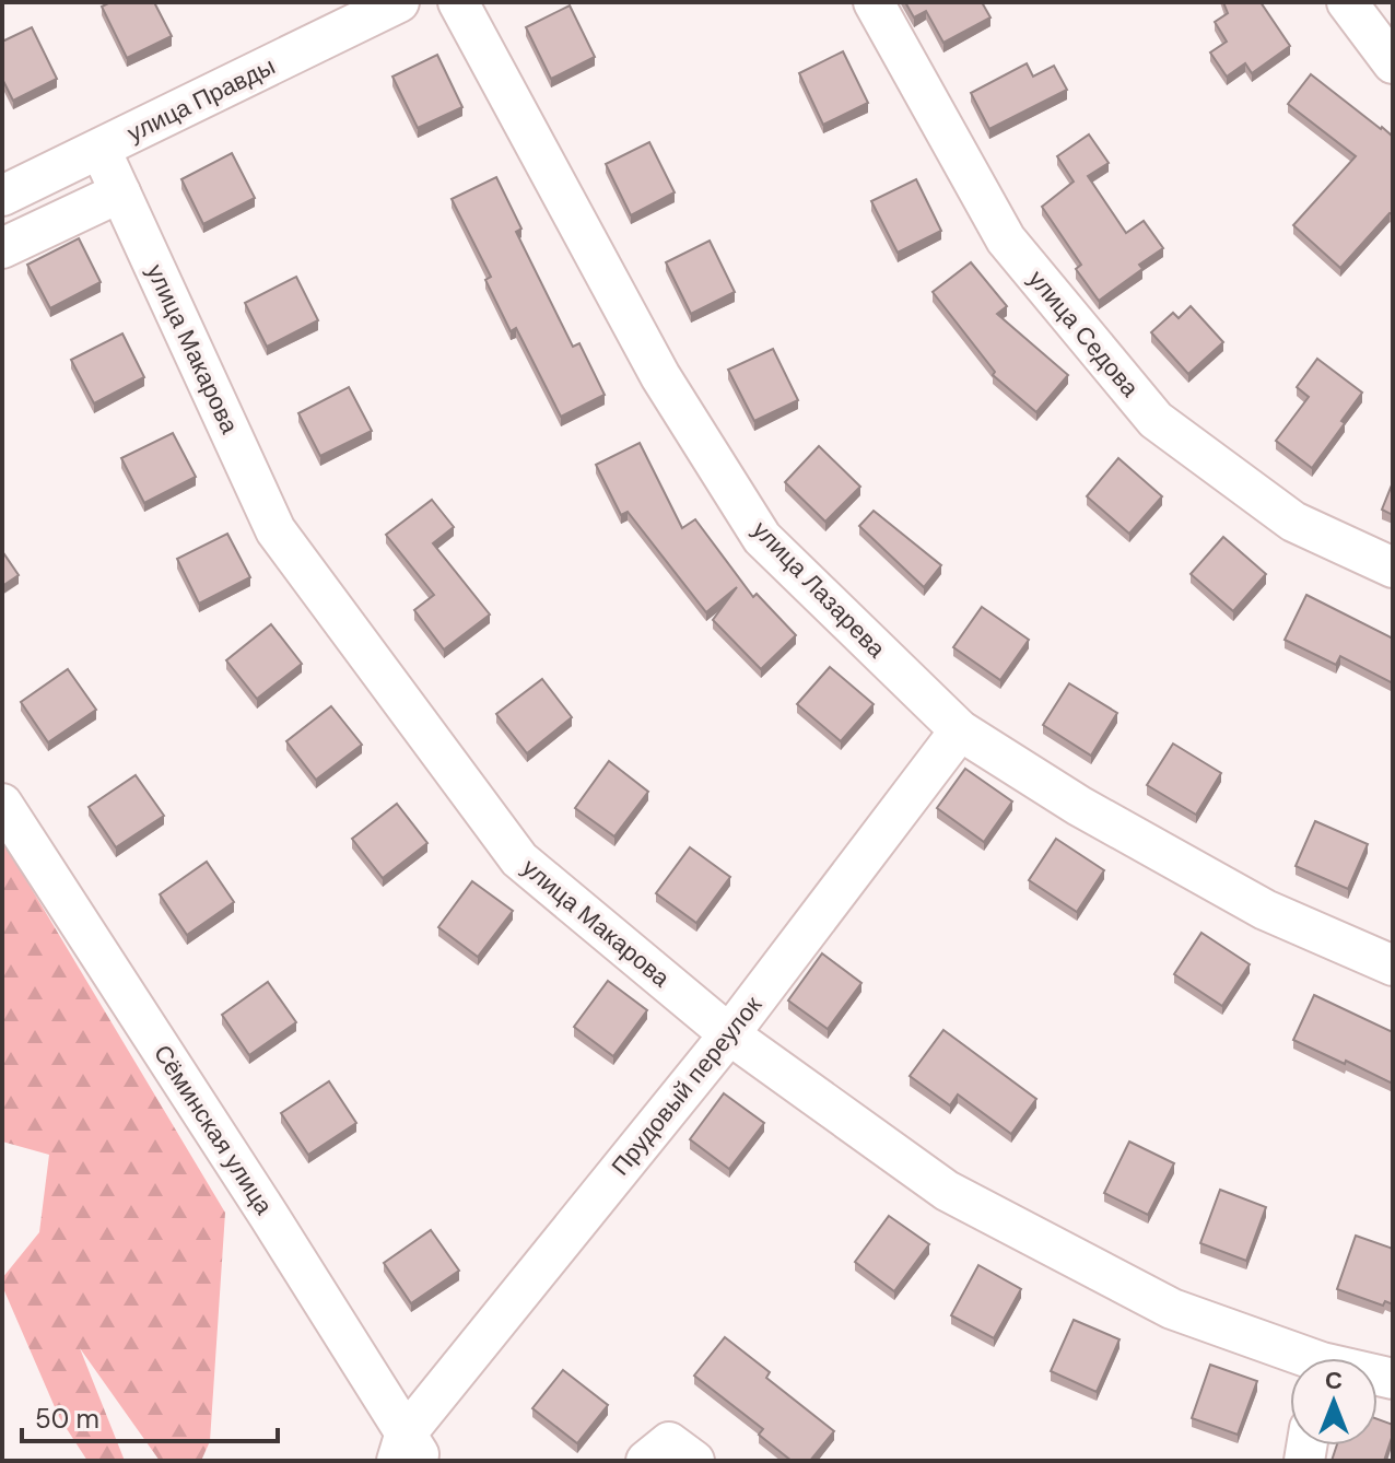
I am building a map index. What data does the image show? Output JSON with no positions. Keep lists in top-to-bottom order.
{
  "streets": {
    "street": [
      "улица Правды",
      "улица Седова",
      "улица Макарова",
      "улица Лазарева",
      "Прудовый переулок",
      "Сёминская улица"
    ]
  },
  "crossings": [
    ["улица Правды", "улица Макарова"],
    ["улица Макарова", "Прудовый переулок"],
    ["улица Лазарева", "Прудовый переулок"],
    ["Прудовый переулок", "Сёминская улица"]
  ],
  "scale_bar": "50 m",
  "north": "top"
}
